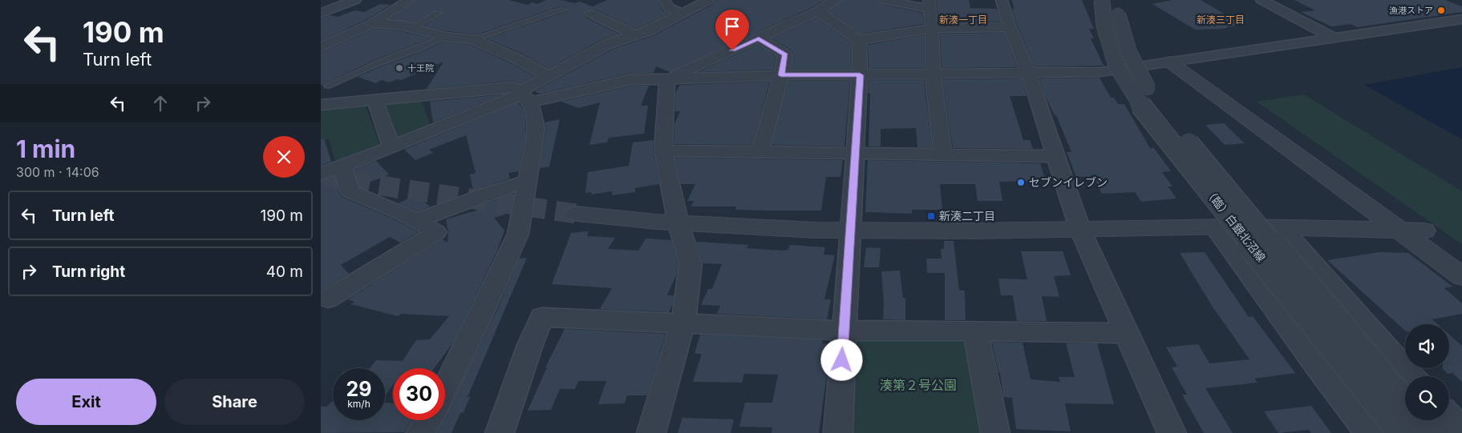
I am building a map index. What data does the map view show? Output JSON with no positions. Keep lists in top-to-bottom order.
{
  "streets": {
    "street": ["（臨）白銀北沼線"]
  },
  "districts": ["新湊一丁目", "新湊三丁目"],
  "parks": ["湊第２号公園"],
  "places": {
    "other": ["漁港ストア", "十王院", "セブンイレブン"],
    "transit": ["新湊二丁目"]
  },
  "page": {
    "turn": ["190 m", "Turn left"],
    "heading": ["1 min", "300 m · 14:06"],
    "list": [
      {
        "name": "Turn left",
        "value": "190 m"
      },
      {
        "name": "Turn right",
        "value": "40 m"
      }
    ],
    "speed": "29 km/h",
    "limit": "30",
    "buttons": ["Exit", "Share"]
  }
}
